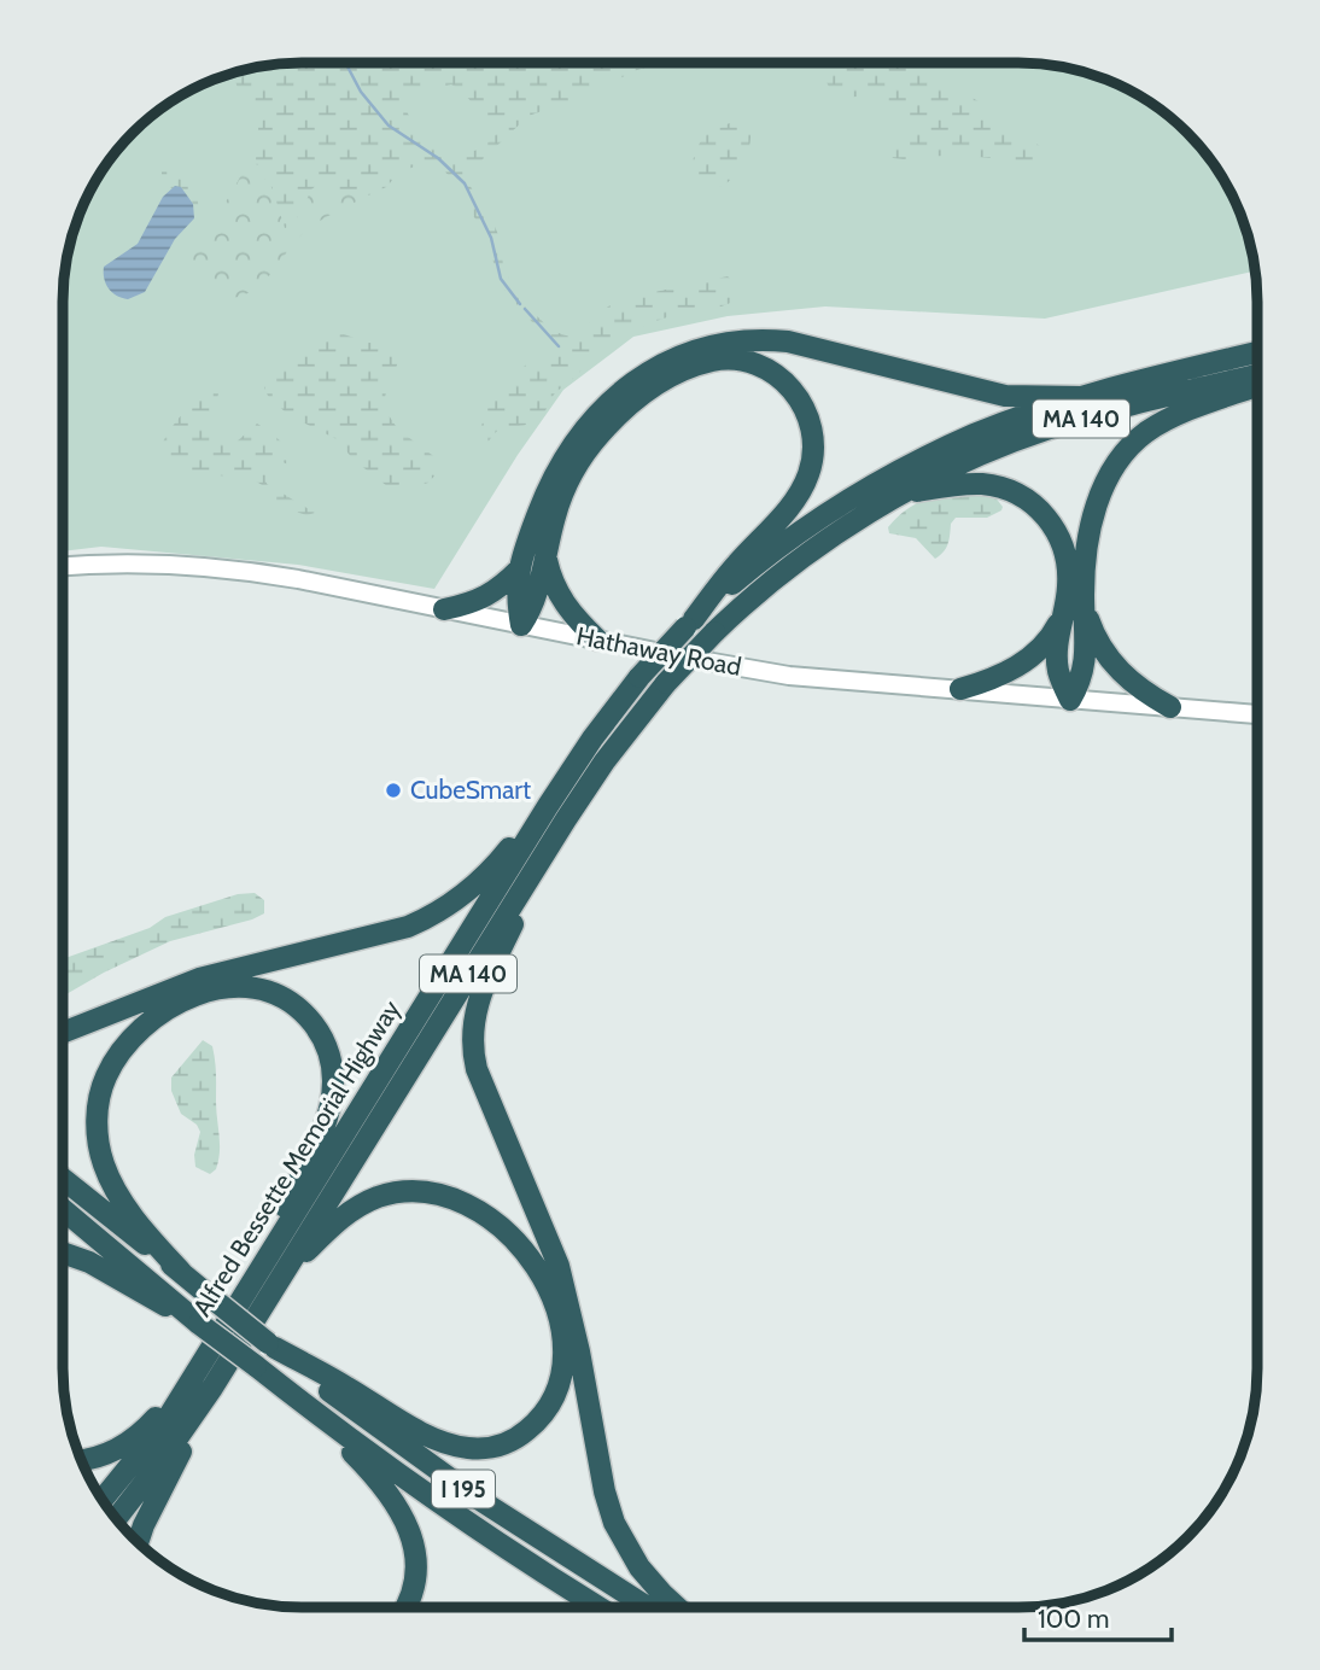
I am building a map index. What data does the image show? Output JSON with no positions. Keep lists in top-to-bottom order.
{
  "streets": {
    "highway": ["MA 140", "Alfred Bessette Memorial Highway", "I 195"],
    "main road": ["Hathaway Road"]
  },
  "places": ["CubeSmart"],
  "scale_bar": "100 m"
}
